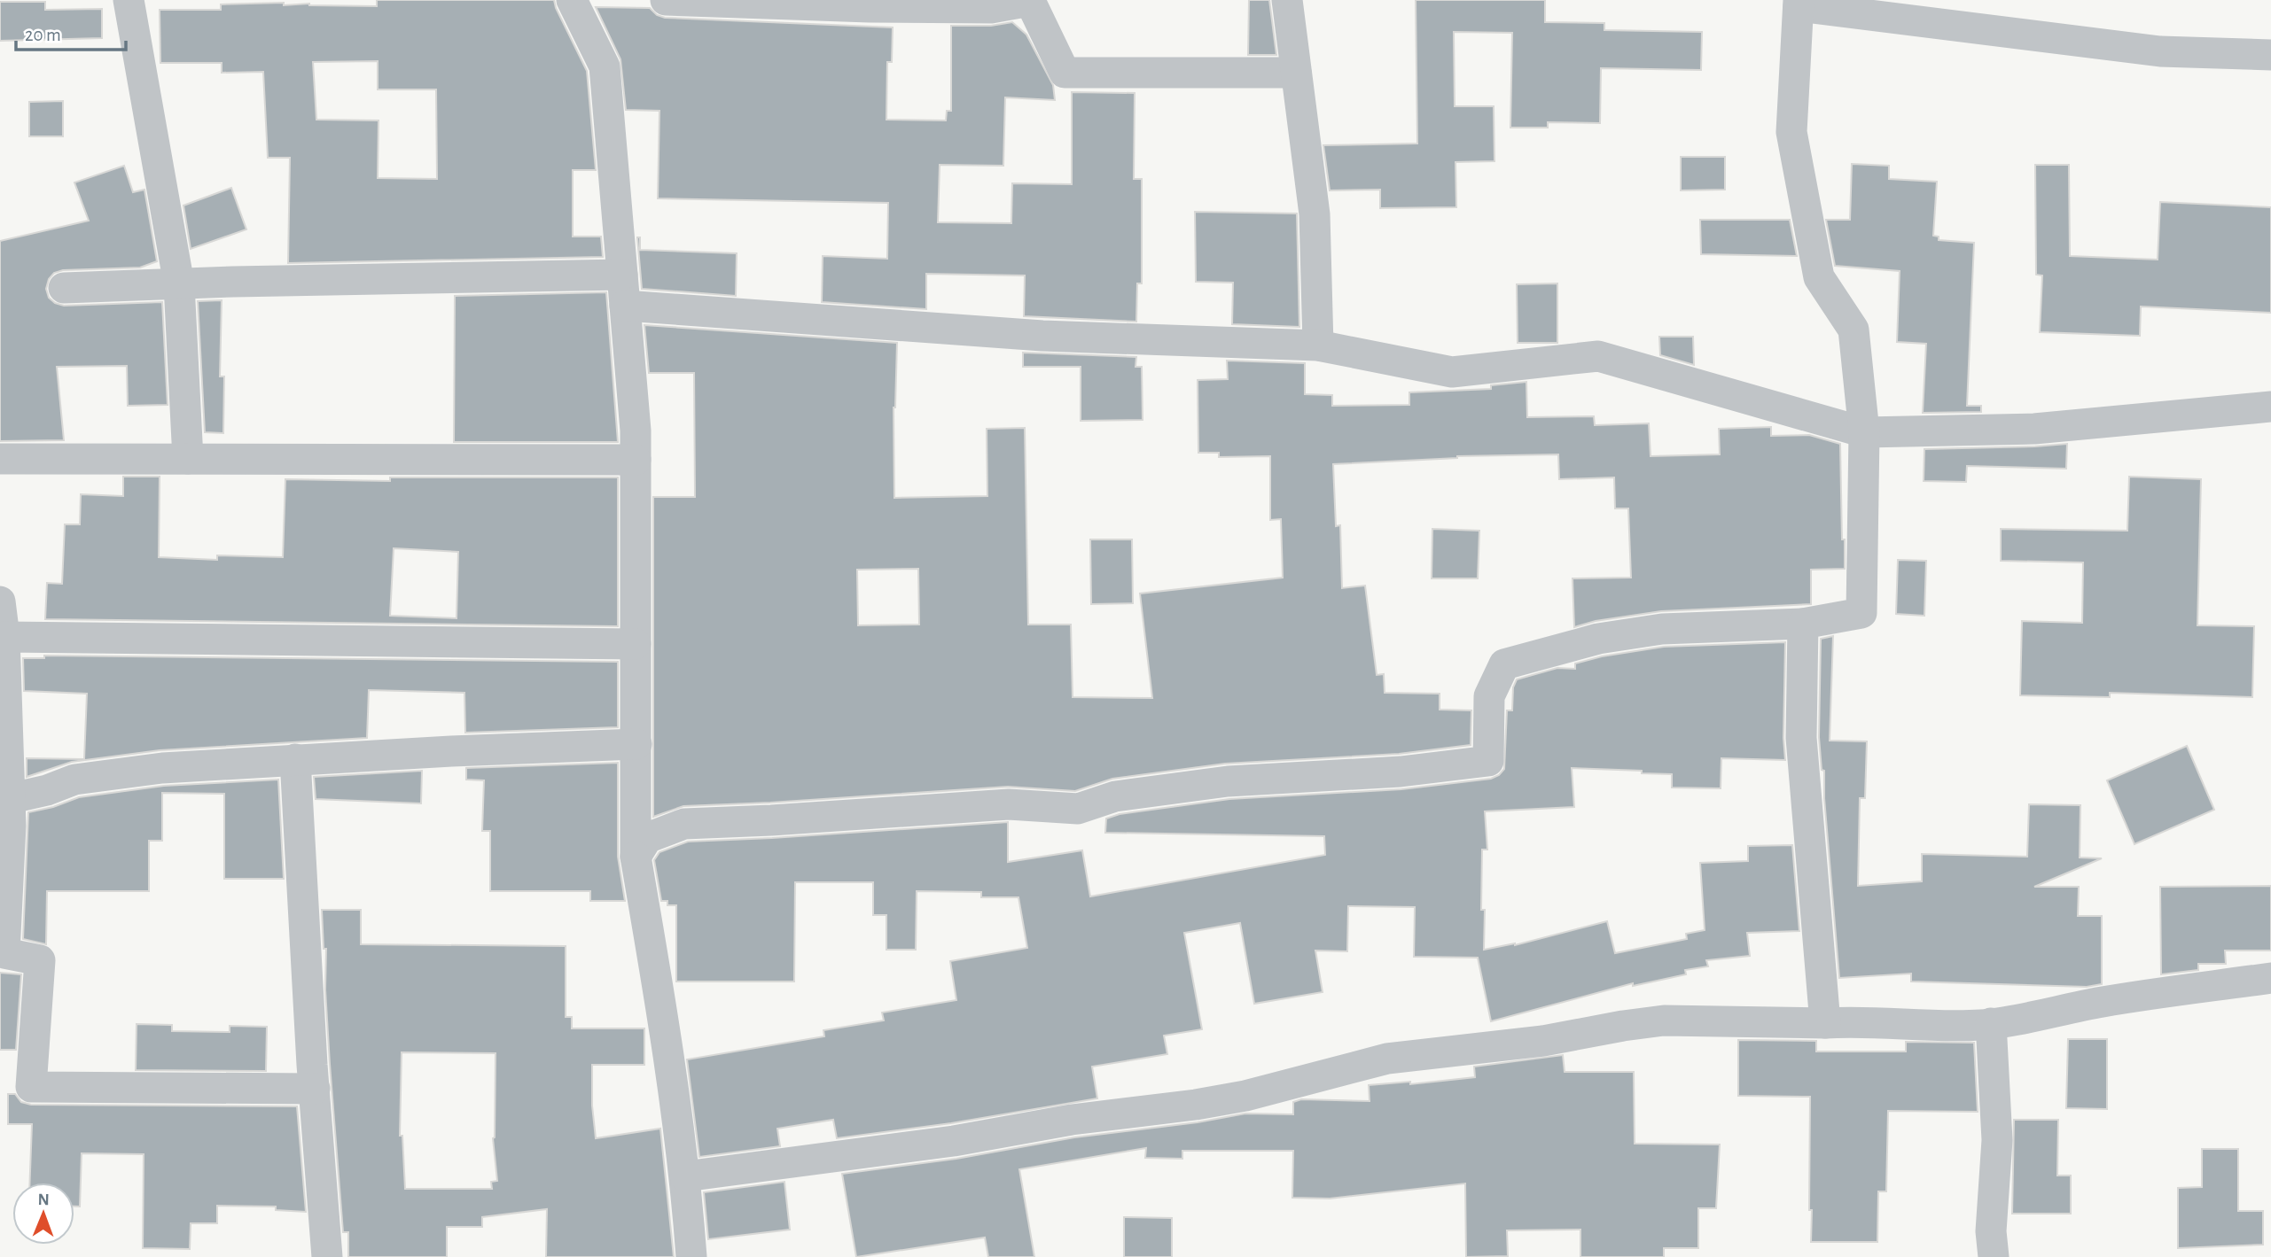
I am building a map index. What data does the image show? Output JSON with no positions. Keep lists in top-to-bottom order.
{
  "scale_bar": "20 m",
  "north": "top"
}
